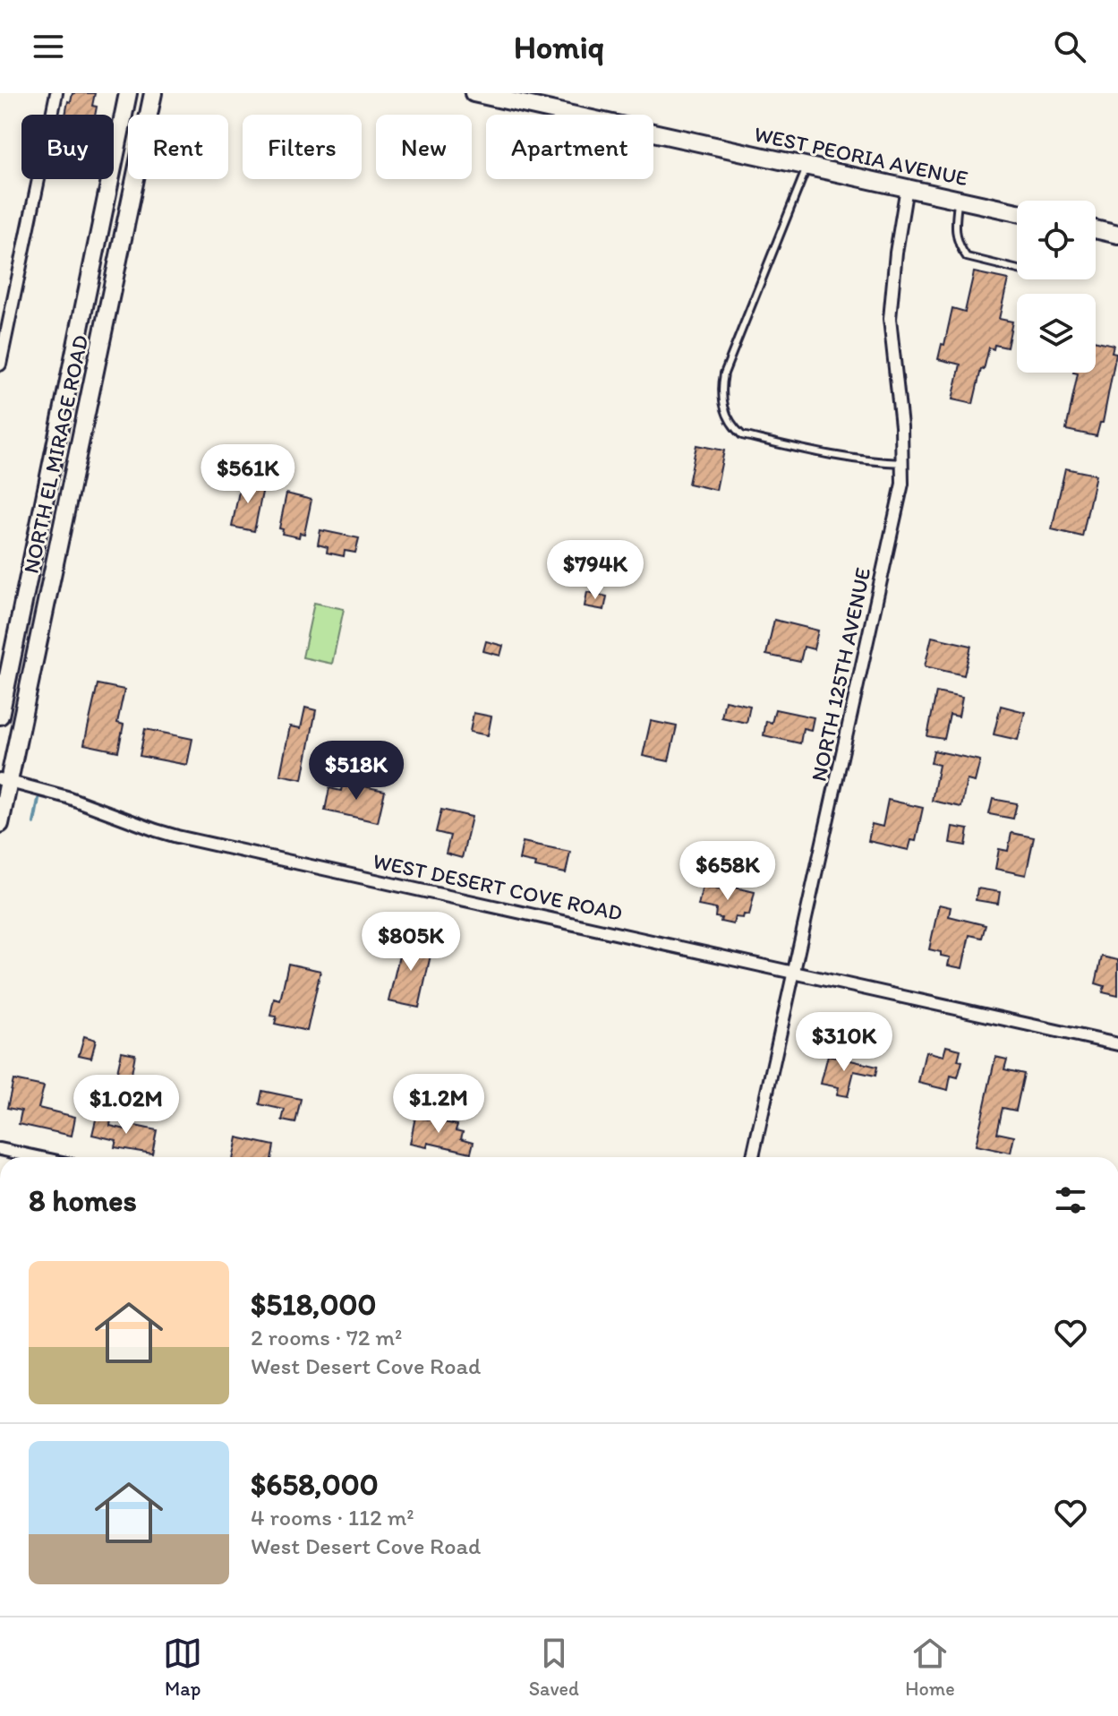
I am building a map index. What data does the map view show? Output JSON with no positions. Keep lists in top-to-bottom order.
{
  "streets": {
    "main road": ["WEST PEORIA AVENUE", "NORTH EL MIRAGE ROAD"],
    "street": ["NORTH 125TH AVENUE", "WEST DESERT COVE ROAD"]
  },
  "crossings": [
    ["WEST PEORIA AVENUE", "NORTH 125TH AVENUE"],
    ["NORTH EL MIRAGE ROAD", "WEST DESERT COVE ROAD"],
    ["NORTH 125TH AVENUE", "WEST DESERT COVE ROAD"]
  ],
  "page": {
    "header": "Homiq",
    "chip": [
      "Buy",
      "Rent",
      "Filters",
      "New",
      "Apartment"
    ],
    "price": [
      "$561K",
      "$794K",
      "$518K",
      "$658K",
      "$805K",
      "$310K",
      "$1.2M",
      "$1.02M"
    ],
    "heading": "8 homes",
    "list": [
      {
        "name": "$518,000",
        "note": "2 rooms · 72 m² · West Desert Cove Road"
      },
      {
        "name": "$658,000",
        "note": "4 rooms · 112 m² · West Desert Cove Road"
      }
    ],
    "tabs": ["Map", "Saved", "Home"]
  }
}
